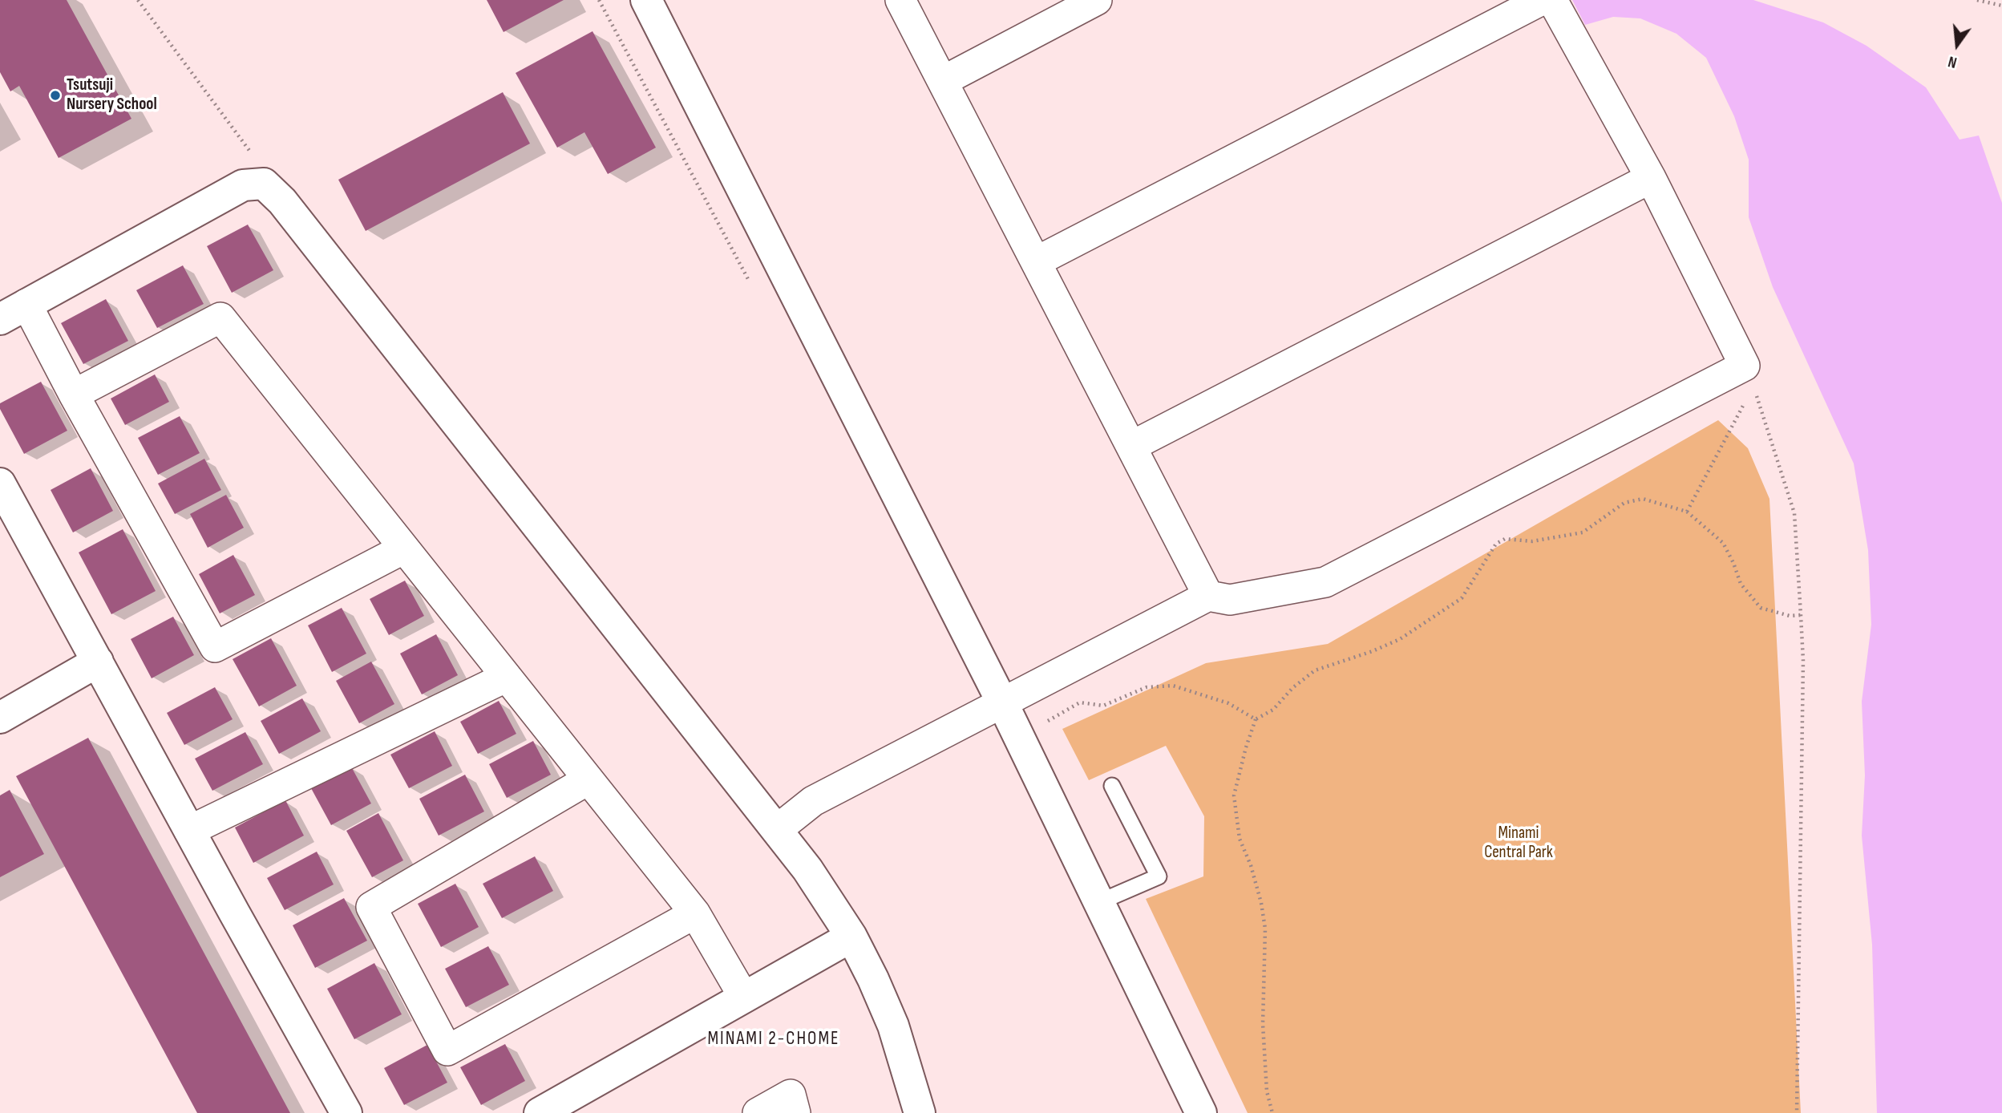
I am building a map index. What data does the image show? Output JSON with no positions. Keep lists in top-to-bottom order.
{
  "districts": ["MINAMI 2-CHOME"],
  "parks": ["Minami Central Park"],
  "places": ["Tsutsuji Nursery School"],
  "north": "bottom"
}
